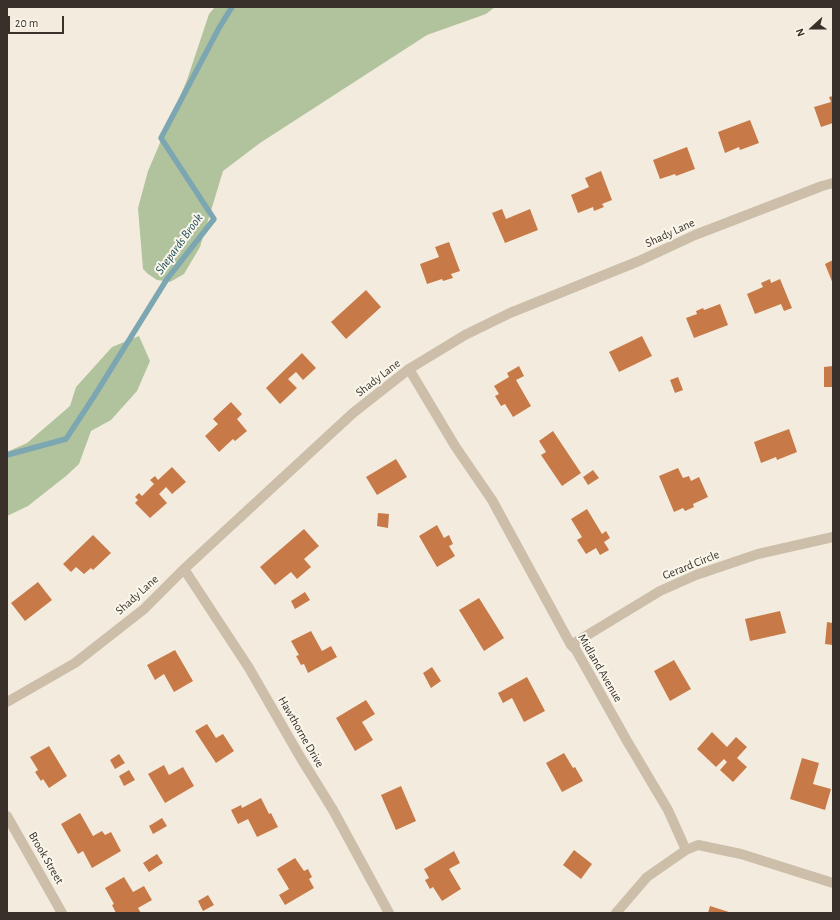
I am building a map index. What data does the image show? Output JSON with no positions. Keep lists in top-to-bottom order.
{
  "streets": {
    "street": [
      "Shady Lane",
      "Gerard Circle",
      "Midland Avenue",
      "Hawthorne Drive",
      "Brook Street"
    ]
  },
  "crossings": [
    ["Shady Lane", "Midland Avenue"],
    ["Shady Lane", "Hawthorne Drive"],
    ["Gerard Circle", "Midland Avenue"]
  ],
  "water": ["Shepards Brook"],
  "scale_bar": "20 m",
  "north": "left"
}
